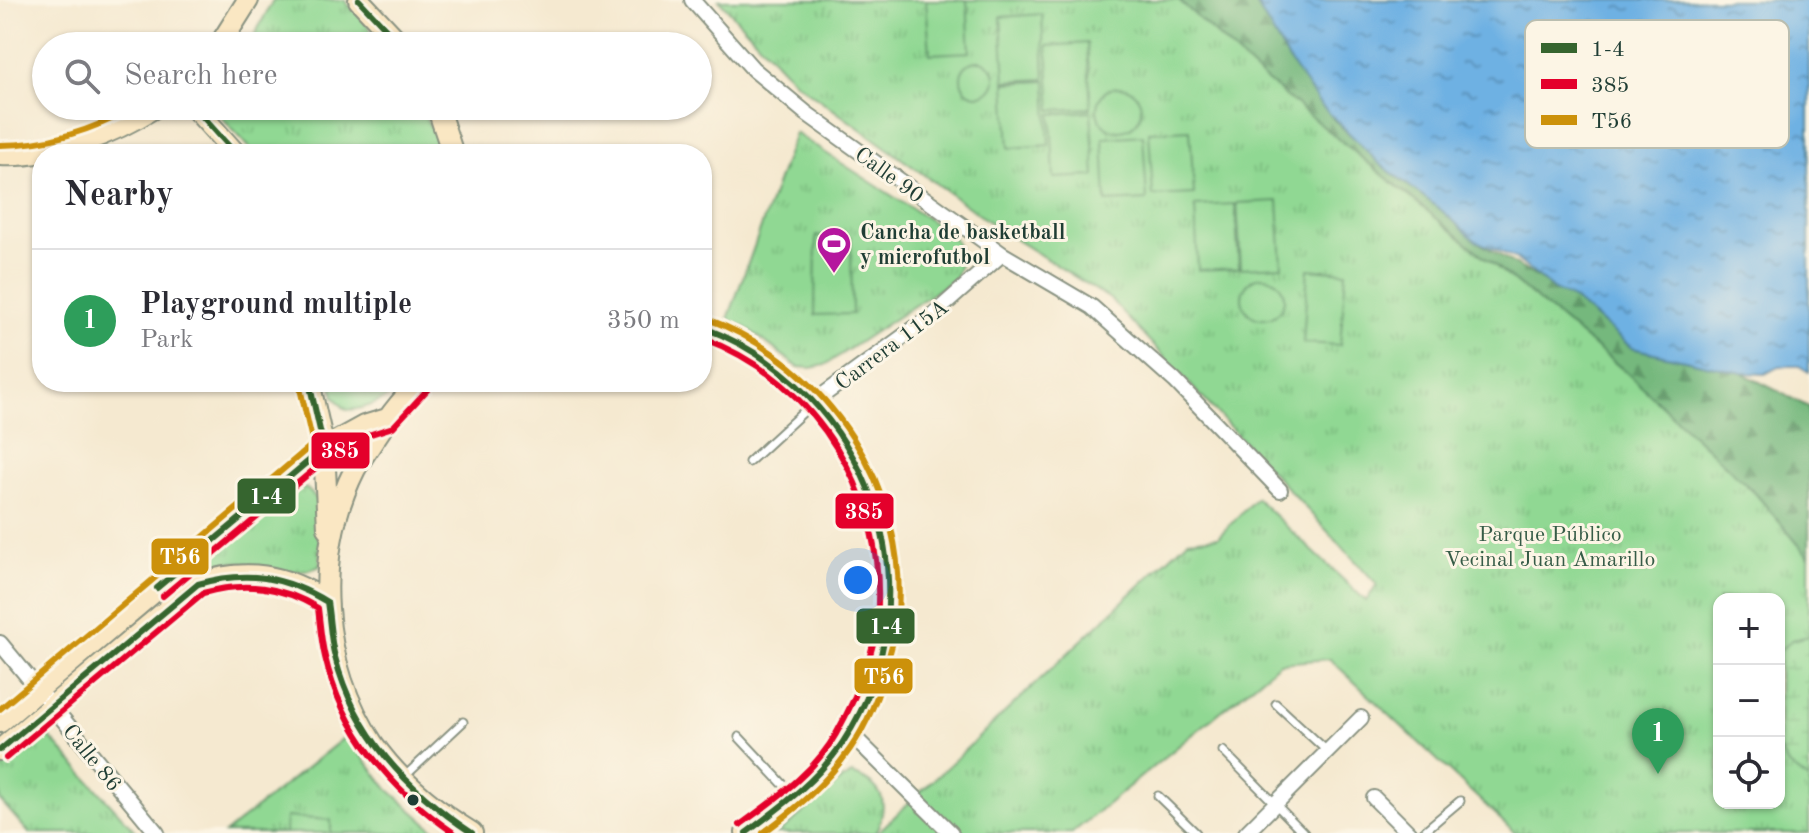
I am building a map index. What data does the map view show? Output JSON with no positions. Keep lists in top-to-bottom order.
{
  "streets": {
    "street": ["Calle 90", "Carrera 115A", "Calle 86"]
  },
  "crossings": [
    ["Calle 90", "Carrera 115A"]
  ],
  "parks": ["Parque Público Vecinal Juan Amarillo"],
  "places": {
    "sports": ["Cancha de basketball y microfutbol"]
  },
  "lines": ["transit line 1-4", "transit line T56", "transit line 385"],
  "legend": ["1-4", "385", "T56"],
  "page": {
    "search": "Search here",
    "heading": "Nearby",
    "list": [
      {
        "mark": "1",
        "name": "Playground multiple",
        "note": "Park",
        "value": "350 m"
      }
    ],
    "map_buttons": ["+", "−"],
    "pins": "1"
  }
}
